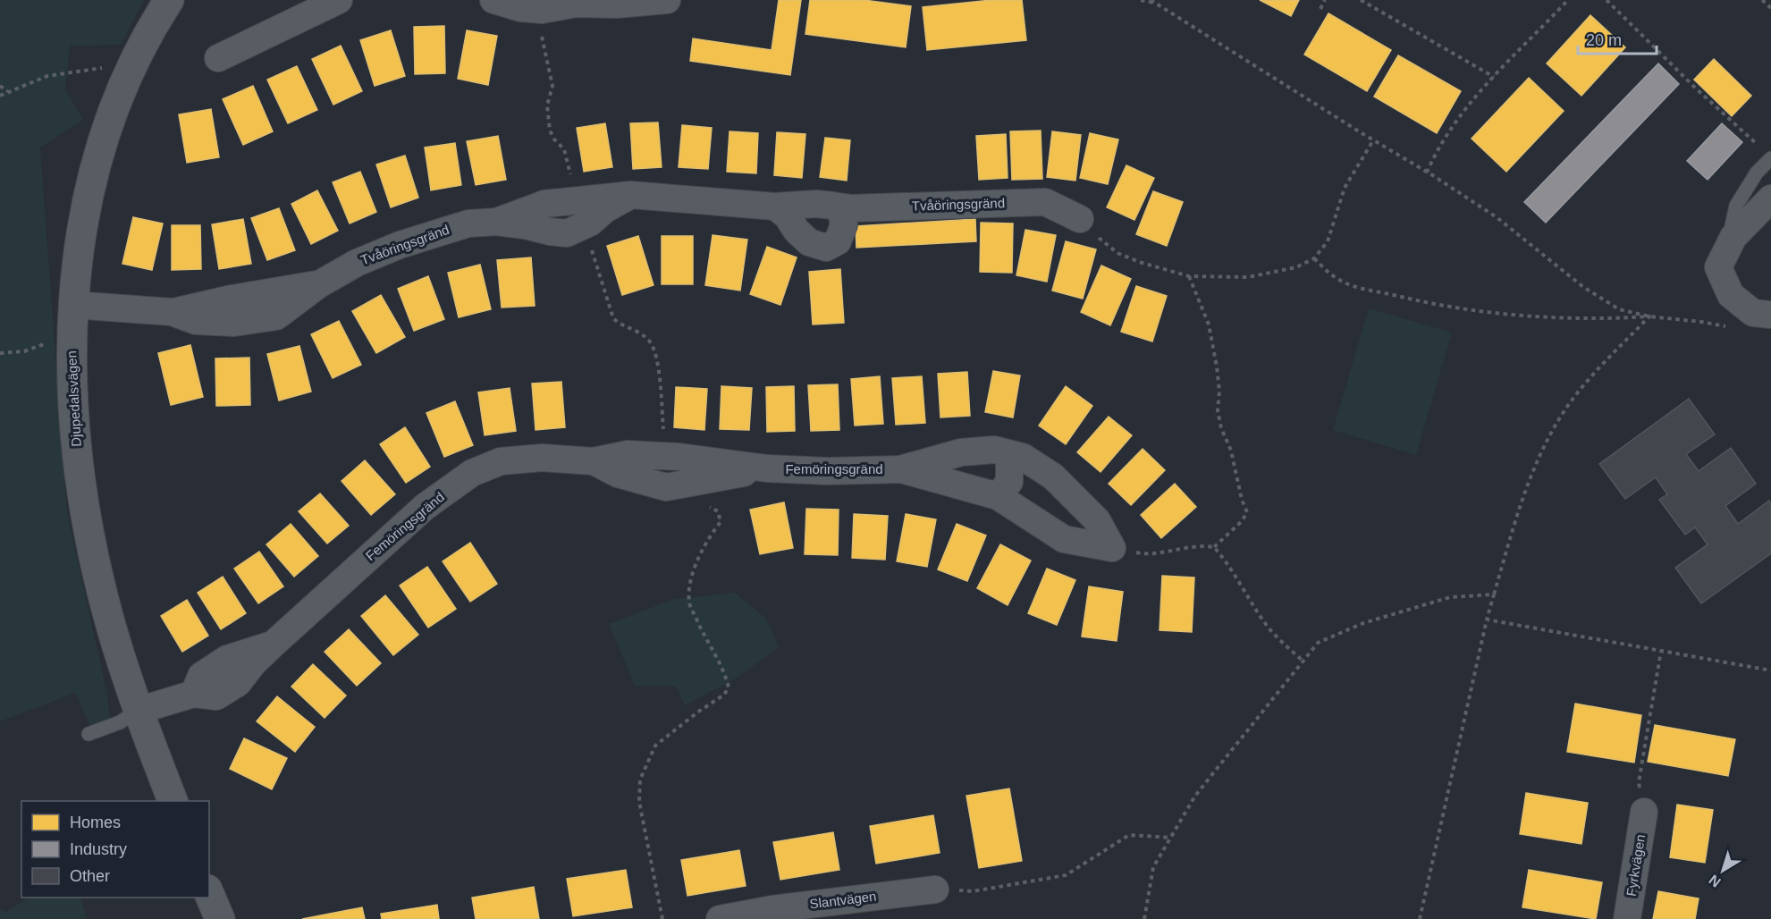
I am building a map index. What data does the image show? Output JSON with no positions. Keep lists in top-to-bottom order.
{
  "streets": {
    "street": [
      "Tvåöringsgränd",
      "Djupedalsvägen",
      "Femöringsgränd",
      "Fyrkvägen",
      "Slantvägen"
    ]
  },
  "crossings": [
    ["Tvåöringsgränd", "Djupedalsvägen"],
    ["Djupedalsvägen", "Femöringsgränd"]
  ],
  "legend": ["Homes", "Industry", "Other"],
  "scale_bar": "20 m",
  "north": "bottom left"
}
